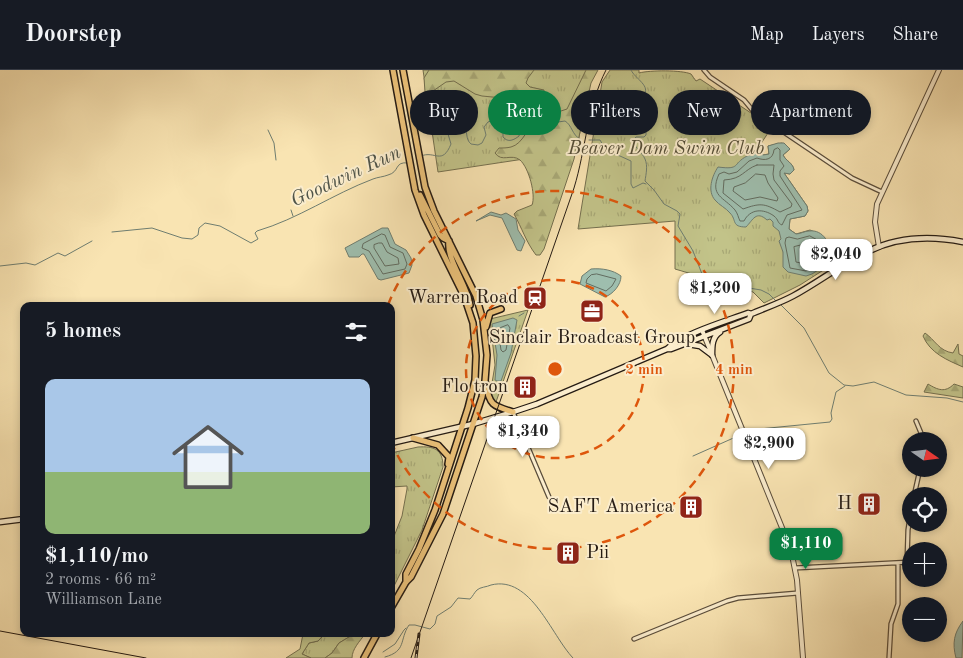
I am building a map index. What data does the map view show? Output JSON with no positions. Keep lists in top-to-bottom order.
{
  "water": ["Goodwin Run"],
  "parks": ["Beaver Dam Swim Club"],
  "places": {
    "station": ["Warren Road"],
    "office": ["Sinclair Broadcast Group"],
    "building": [
      "Flo tron",
      "H",
      "SAFT America",
      "Pii"
    ]
  },
  "north": "right",
  "page": {
    "header": "Doorstep",
    "nav": ["Map", "Layers", "Share"],
    "chip": [
      "Buy",
      "Rent",
      "Filters",
      "New",
      "Apartment"
    ],
    "price": [
      "$2,040",
      "$1,200",
      "$1,340",
      "$2,900",
      "$1,110"
    ],
    "heading": "5 homes",
    "list": [
      {
        "name": "$1,110/mo",
        "note": "2 rooms · 66 m² · Williamson Lane"
      }
    ],
    "map_buttons": ["+", "−"]
  },
  "rings": ["2 min", "4 min"]
}
